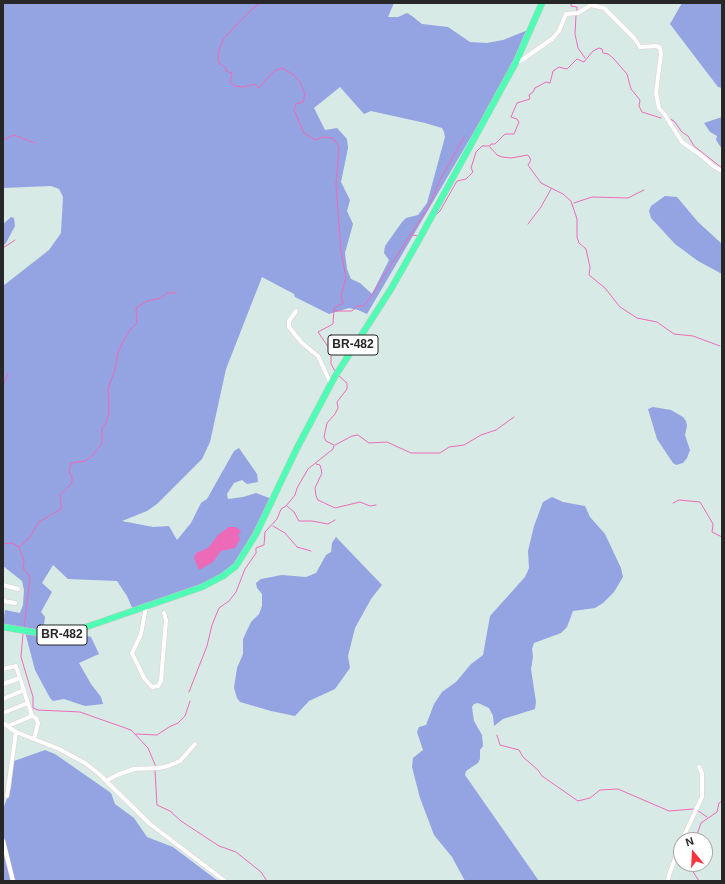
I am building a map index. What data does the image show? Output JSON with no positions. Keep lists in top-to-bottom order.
{
  "streets": {
    "highway": ["BR-482"]
  },
  "north": "top"
}
